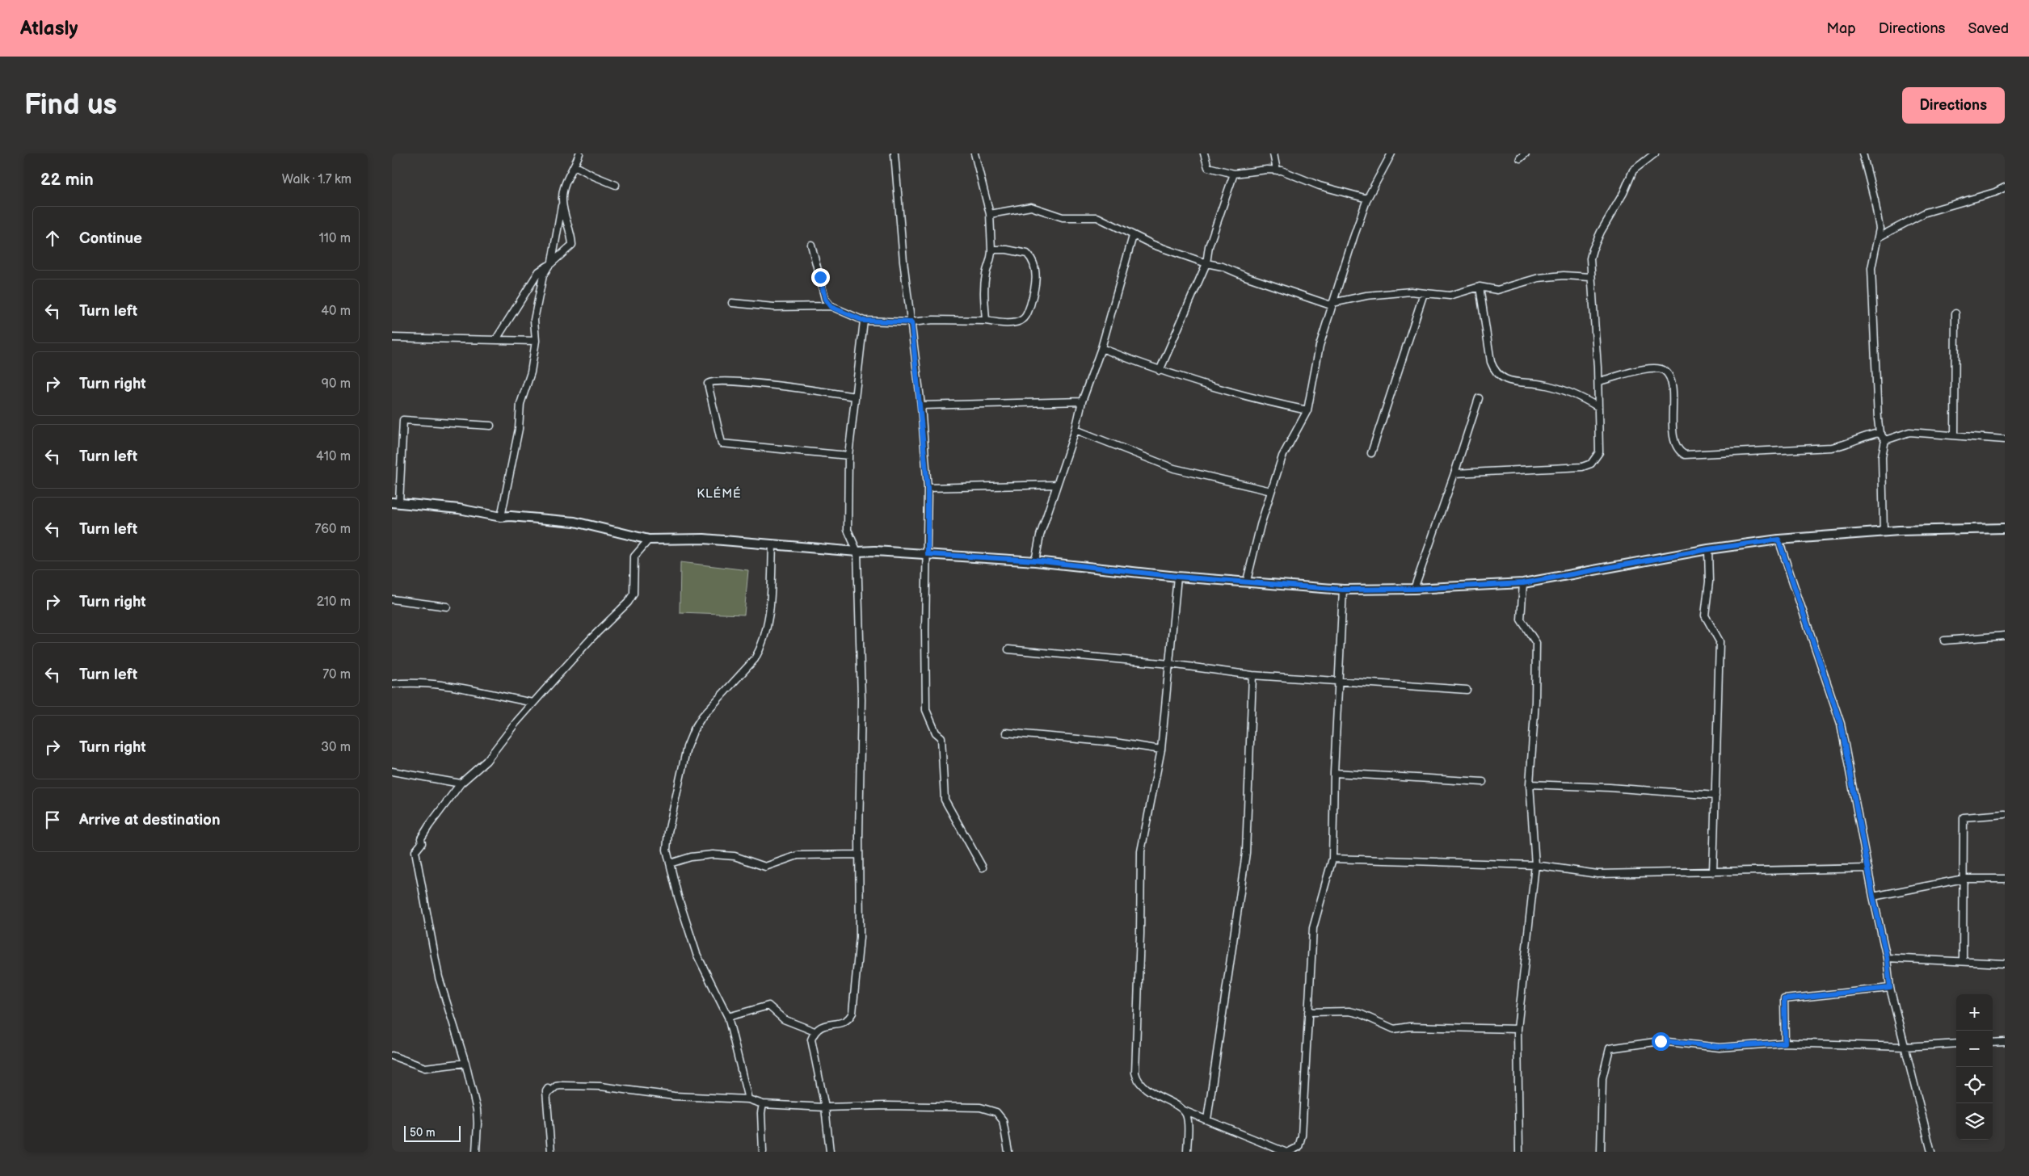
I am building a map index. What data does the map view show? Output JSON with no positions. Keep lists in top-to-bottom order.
{
  "districts": ["KLÉMÉ"],
  "scale_bar": "50 m",
  "page": {
    "header": "Atlasly",
    "nav": ["Map", "Directions", "Saved"],
    "buttons": "Directions",
    "title": "Find us",
    "heading": ["22 min", "Walk · 1.7 km"],
    "list": [
      ["Continue", "110 m"],
      ["Turn left", "40 m"],
      ["Turn right", "90 m"],
      ["Turn left", "410 m"],
      ["Turn left", "760 m"],
      ["Turn right", "210 m"],
      ["Turn left", "70 m"],
      ["Turn right", "30 m"],
      "Arrive at destination"
    ],
    "map_buttons": ["+", "−"],
    "scale": "50 m"
  }
}
